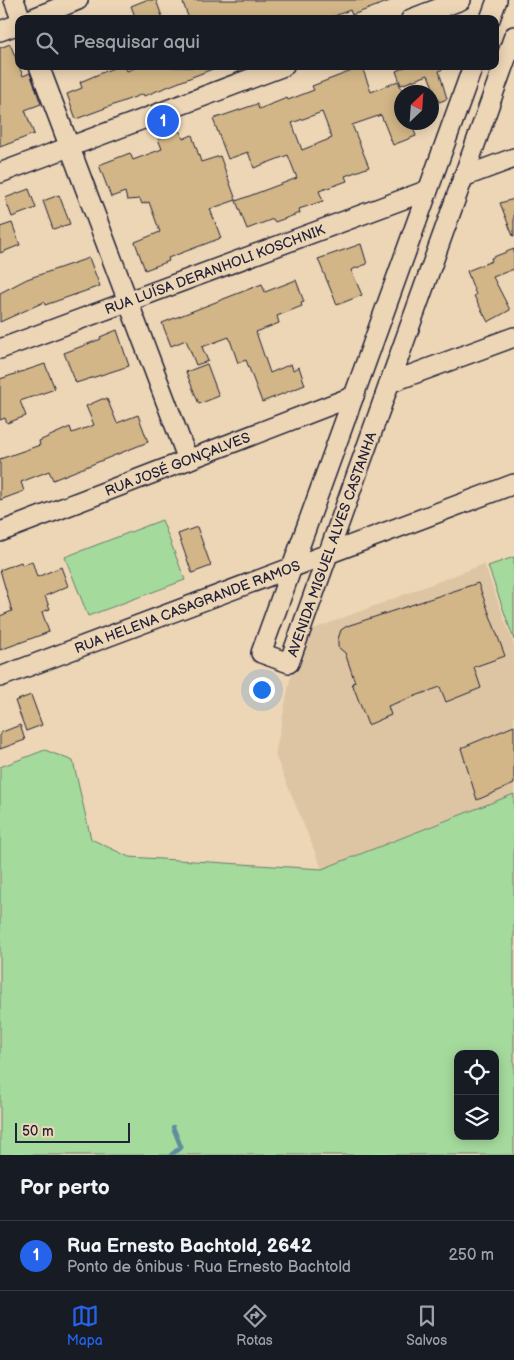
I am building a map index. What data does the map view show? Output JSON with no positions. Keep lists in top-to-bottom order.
{
  "streets": {
    "street": [
      "RUA LUÍSA DERANHOLI KOSCHNIK",
      "RUA JOSÉ GONÇALVES",
      "AVENIDA MIGUEL ALVES CASTANHA",
      "RUA HELENA CASAGRANDE RAMOS"
    ]
  },
  "crossings": [
    ["RUA LUÍSA DERANHOLI KOSCHNIK", "AVENIDA MIGUEL ALVES CASTANHA"],
    ["RUA JOSÉ GONÇALVES", "AVENIDA MIGUEL ALVES CASTANHA"],
    ["AVENIDA MIGUEL ALVES CASTANHA", "RUA HELENA CASAGRANDE RAMOS"]
  ],
  "scale_bar": "50 m",
  "north": "top right",
  "page": {
    "search": "Pesquisar aqui",
    "pins": "1",
    "scale": "50 m",
    "heading": "Por perto",
    "list": [
      {
        "mark": "1",
        "name": "Rua Ernesto Bachtold, 2642",
        "note": "Ponto de ônibus · Rua Ernesto Bachtold",
        "value": "250 m"
      }
    ],
    "nav": ["Mapa", "Rotas", "Salvos"]
  }
}
